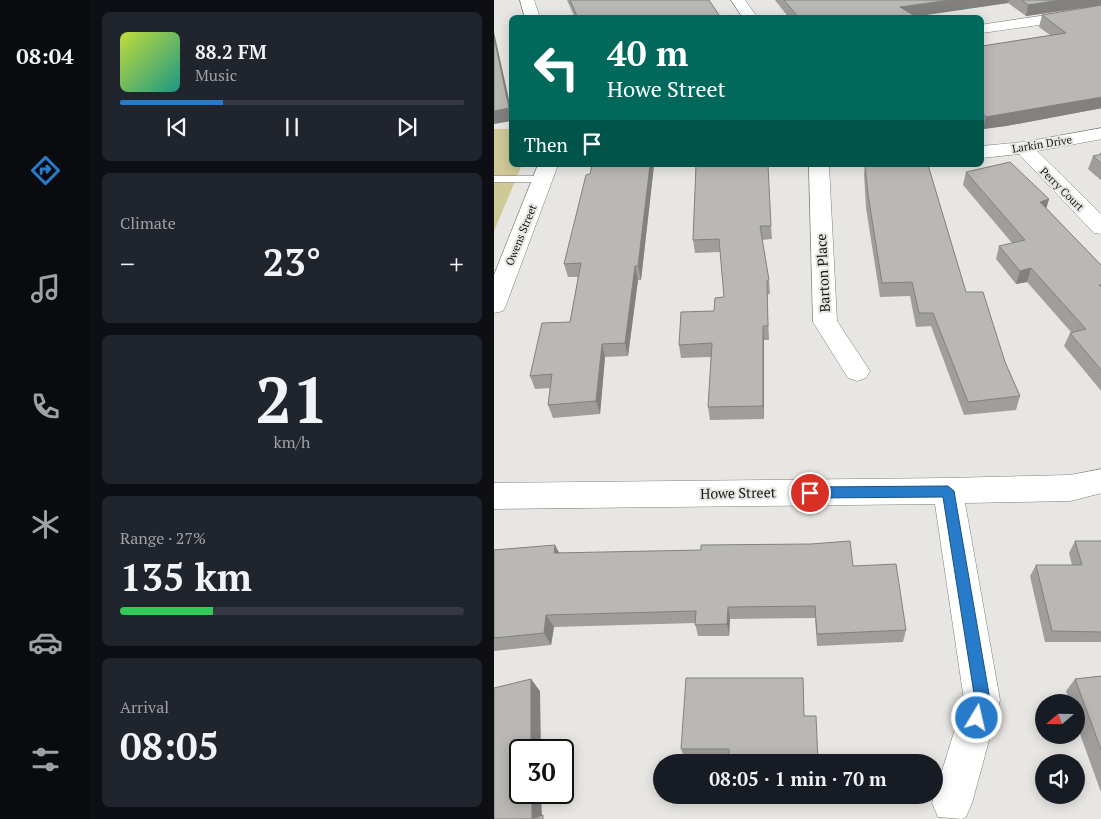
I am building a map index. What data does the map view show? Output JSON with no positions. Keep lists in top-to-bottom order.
{
  "streets": {
    "street": [
      "Larkin Drive",
      "Perry Court",
      "Owens Street",
      "Barton Place",
      "Howe Street"
    ]
  },
  "crossings": [
    ["Larkin Drive", "Perry Court"]
  ],
  "north": "left",
  "page": {
    "tabs": "08:04",
    "turn": ["40 m", "Howe Street"],
    "song": ["88.2 FM", "Music"],
    "then": "Then",
    "tile": [
      "Climate",
      ["21", "km/h"],
      ["Range · 27%", "135 km"],
      ["Arrival", "08:05"]
    ],
    "heat": ["−", "23°", "+"],
    "limit": "30",
    "trip": "08:05 · 1 min · 70 m"
  }
}
